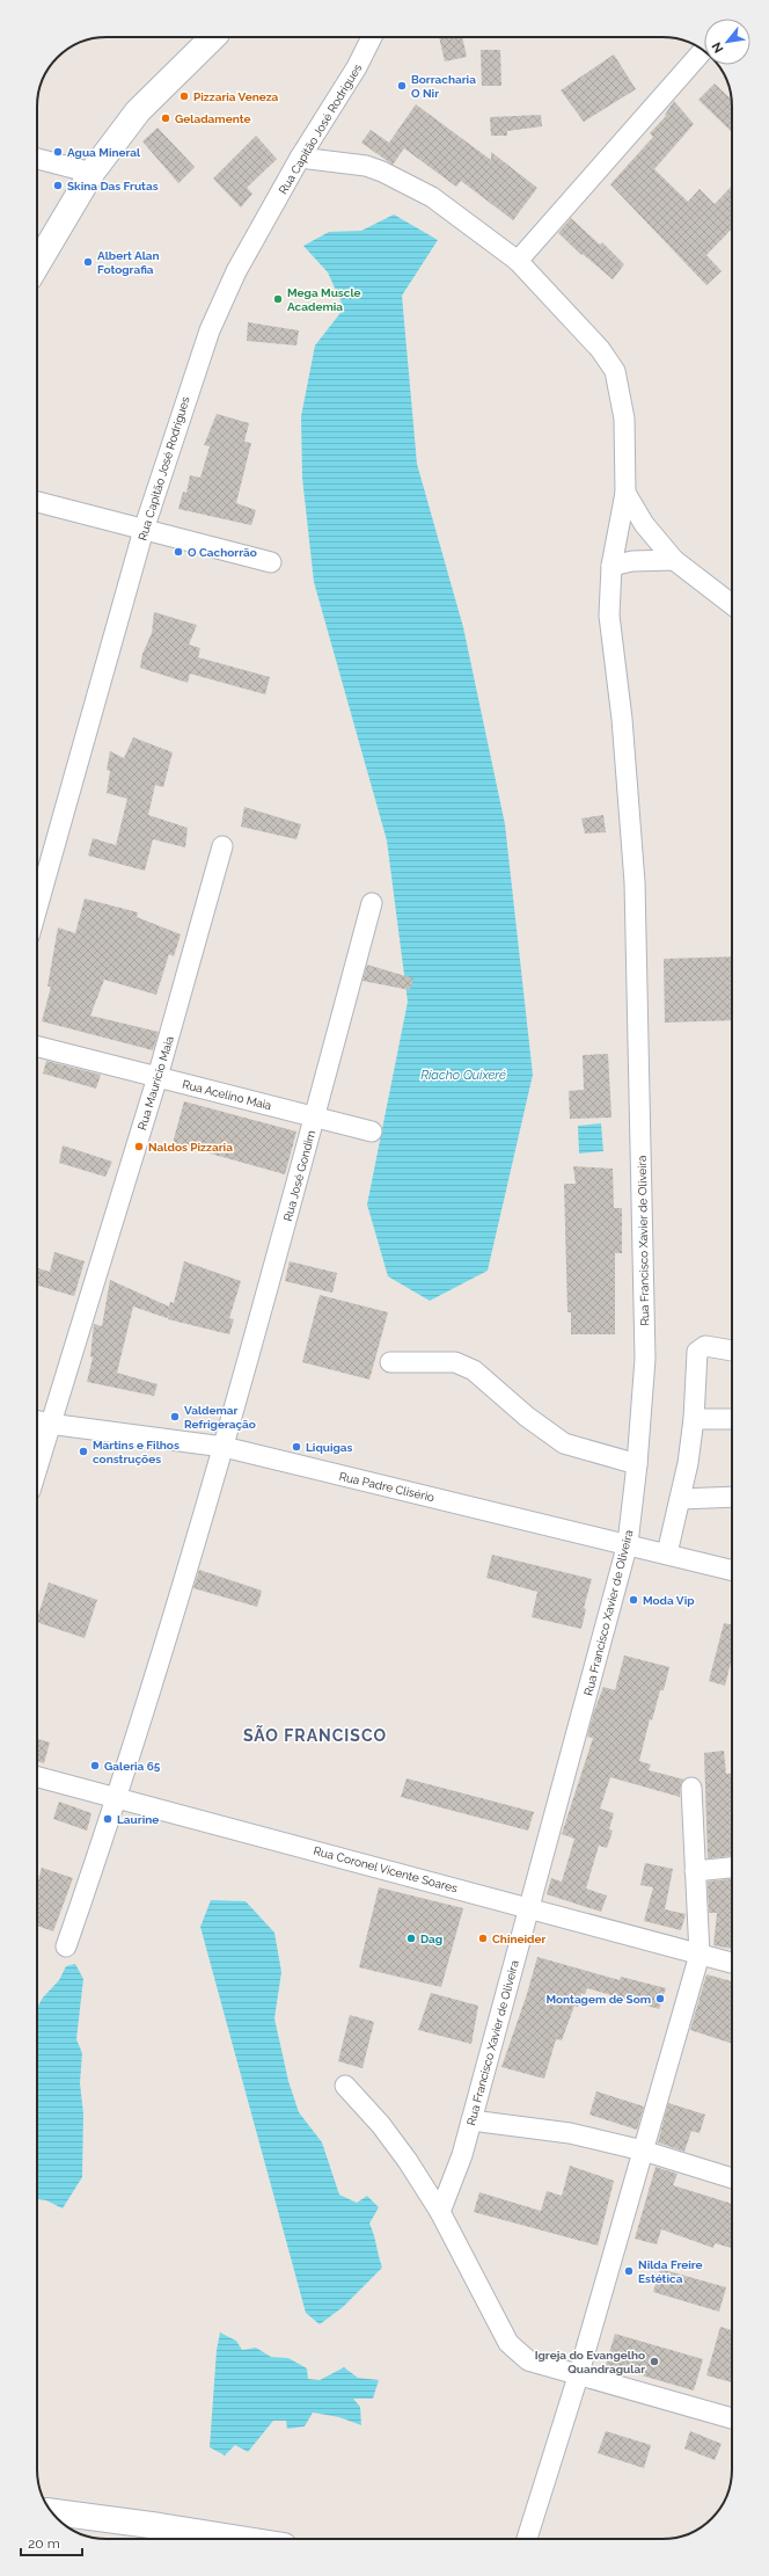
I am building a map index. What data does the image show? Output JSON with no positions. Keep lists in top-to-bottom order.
{
  "streets": {
    "street": [
      "Rua Capitão José Rodrigues",
      "Rua Maurício Maia",
      "Rua Acelino Maia",
      "Rua José Gondim",
      "Rua Francisco Xavier de Oliveira",
      "Rua Padre Clisério",
      "Rua Coronel Vicente Soares"
    ]
  },
  "crossings": [
    ["Rua Capitão José Rodrigues", "Rua Francisco Xavier de Oliveira"],
    ["Rua Maurício Maia", "Rua Acelino Maia"],
    ["Rua Maurício Maia", "Rua Padre Clisério"],
    ["Rua Acelino Maia", "Rua José Gondim"],
    ["Rua José Gondim", "Rua Padre Clisério"],
    ["Rua José Gondim", "Rua Coronel Vicente Soares"],
    ["Rua Francisco Xavier de Oliveira", "Rua Padre Clisério"],
    ["Rua Francisco Xavier de Oliveira", "Rua Coronel Vicente Soares"]
  ],
  "districts": ["SÃO FRANCISCO"],
  "water": ["Riacho Quixeré"],
  "places": [
    "Borracharia O Nir",
    "Pizzaria Veneza",
    "Geladamente",
    "Agua Mineral",
    "Skina Das Frutas",
    "Albert Alan Fotografia",
    "Mega Muscle Academia",
    "O Cachorrão",
    "Naldos Pizzaria",
    "Valdemar Refrigeração",
    "Liquigas",
    "Martins e Filhos construções",
    "Moda Vip",
    "Galeria 65",
    "Laurine",
    "Dag",
    "Chineider",
    "Montagem de Som",
    "Nilda Freire Estética",
    "Igreja do Evangelho Quandragular"
  ],
  "scale_bar": "20 m",
  "north": "bottom left"
}
